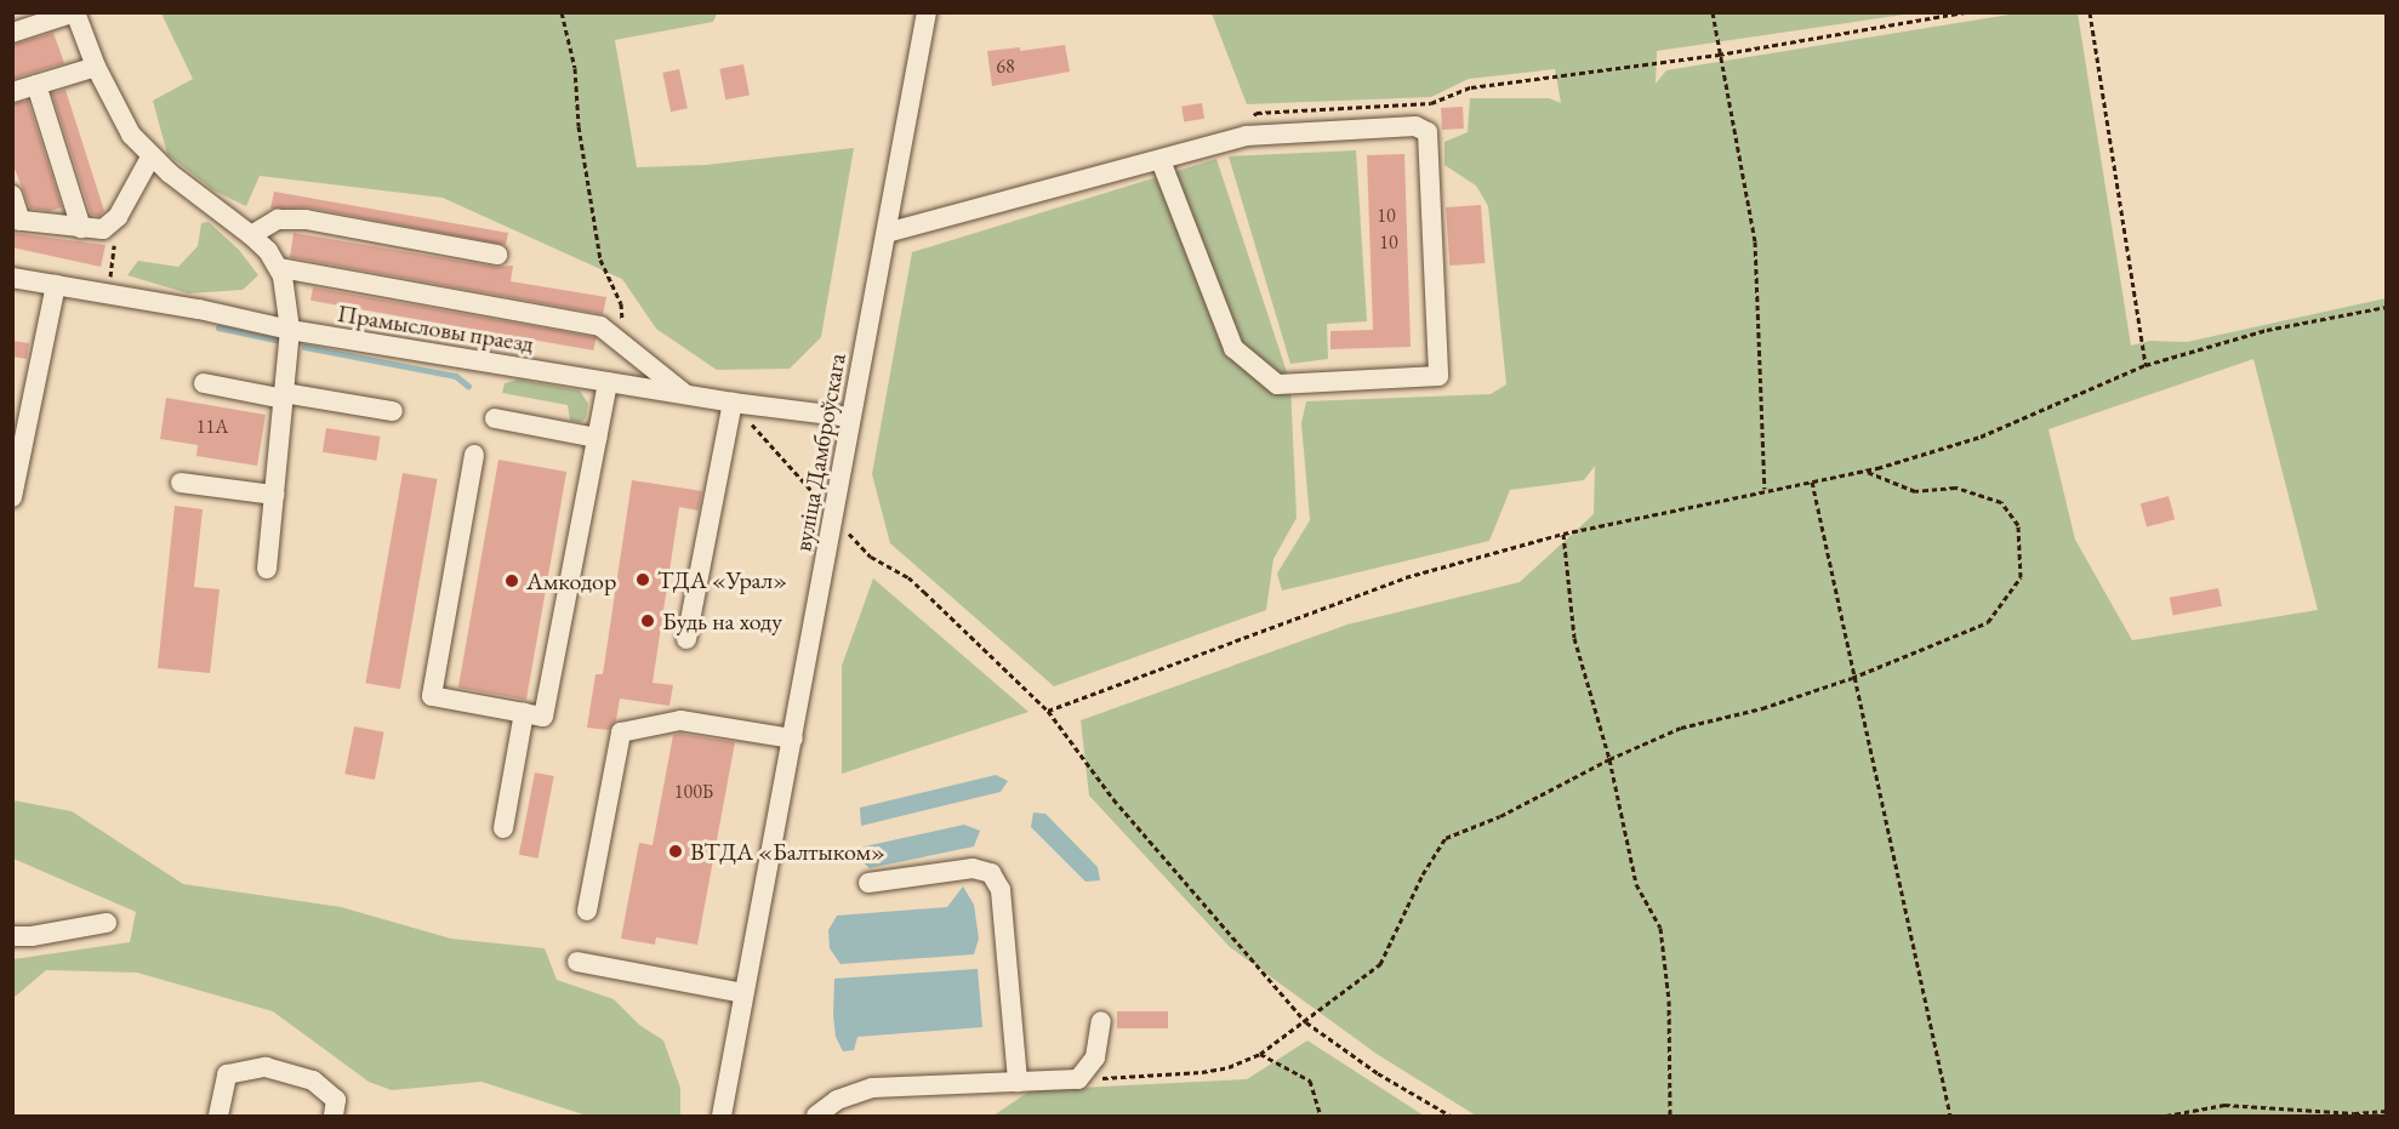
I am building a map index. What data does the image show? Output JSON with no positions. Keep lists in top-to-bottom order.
{
  "streets": {
    "street": ["Прамысловы праезд", "вуліца Дамброўскага"]
  },
  "crossings": [
    ["Прамысловы праезд", "вуліца Дамброўскага"]
  ],
  "places": [
    "ТДА «Урал»",
    "Амкодор",
    "Будь на ходу",
    "ВТДА «Балтыком»"
  ],
  "house_numbers": [
    "68",
    "10",
    "10",
    "11А",
    "100Б"
  ]
}
